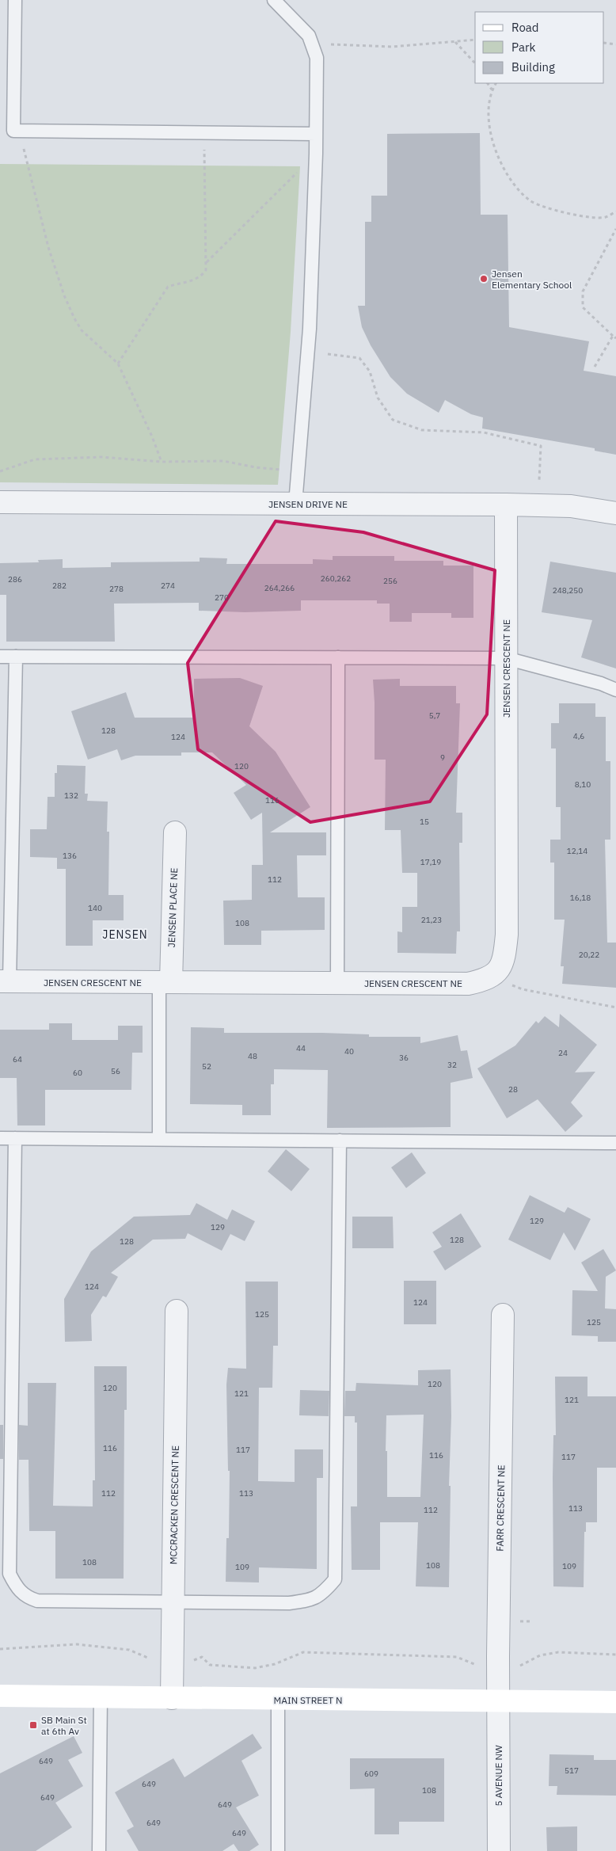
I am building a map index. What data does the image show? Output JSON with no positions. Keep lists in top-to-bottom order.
{
  "streets": {
    "main road": ["MAIN STREET N"],
    "street": [
      "JENSEN DRIVE NE",
      "JENSEN CRESCENT NE",
      "JENSEN PLACE NE",
      "MCCRACKEN CRESCENT NE",
      "FARR CRESCENT NE",
      "5 AVENUE NW"
    ]
  },
  "crossings": [
    ["JENSEN DRIVE NE", "JENSEN CRESCENT NE"],
    ["JENSEN CRESCENT NE", "JENSEN PLACE NE"],
    ["MCCRACKEN CRESCENT NE", "MAIN STREET N"],
    ["FARR CRESCENT NE", "MAIN STREET N"],
    ["FARR CRESCENT NE", "5 AVENUE NW"],
    ["MAIN STREET N", "5 AVENUE NW"]
  ],
  "districts": ["JENSEN"],
  "places": {
    "other": ["Jensen Elementary School"],
    "transit": ["SB Main St at 6th Av"]
  },
  "house_numbers": [
    "260,262",
    "286",
    "256",
    "282",
    "274",
    "264,266",
    "278",
    "248,250",
    "270",
    "5,7",
    "128",
    "4,6",
    "124",
    "9",
    "120",
    "8,10",
    "132",
    "116",
    "15",
    "12,14",
    "136",
    "17,19",
    "112",
    "16,18",
    "140",
    "21,23",
    "108",
    "20,22",
    "44",
    "40",
    "24",
    "48",
    "36",
    "64",
    "32",
    "52",
    "56",
    "60",
    "28",
    "129",
    "129",
    "128",
    "128",
    "124",
    "124",
    "125",
    "125",
    "120",
    "120",
    "121",
    "121",
    "116",
    "117",
    "116",
    "117",
    "112",
    "113",
    "113",
    "112",
    "108",
    "108",
    "109",
    "109",
    "649",
    "517",
    "609",
    "649",
    "108",
    "649",
    "649",
    "649",
    "649"
  ],
  "legend": ["Road", "Park", "Building"]
}
